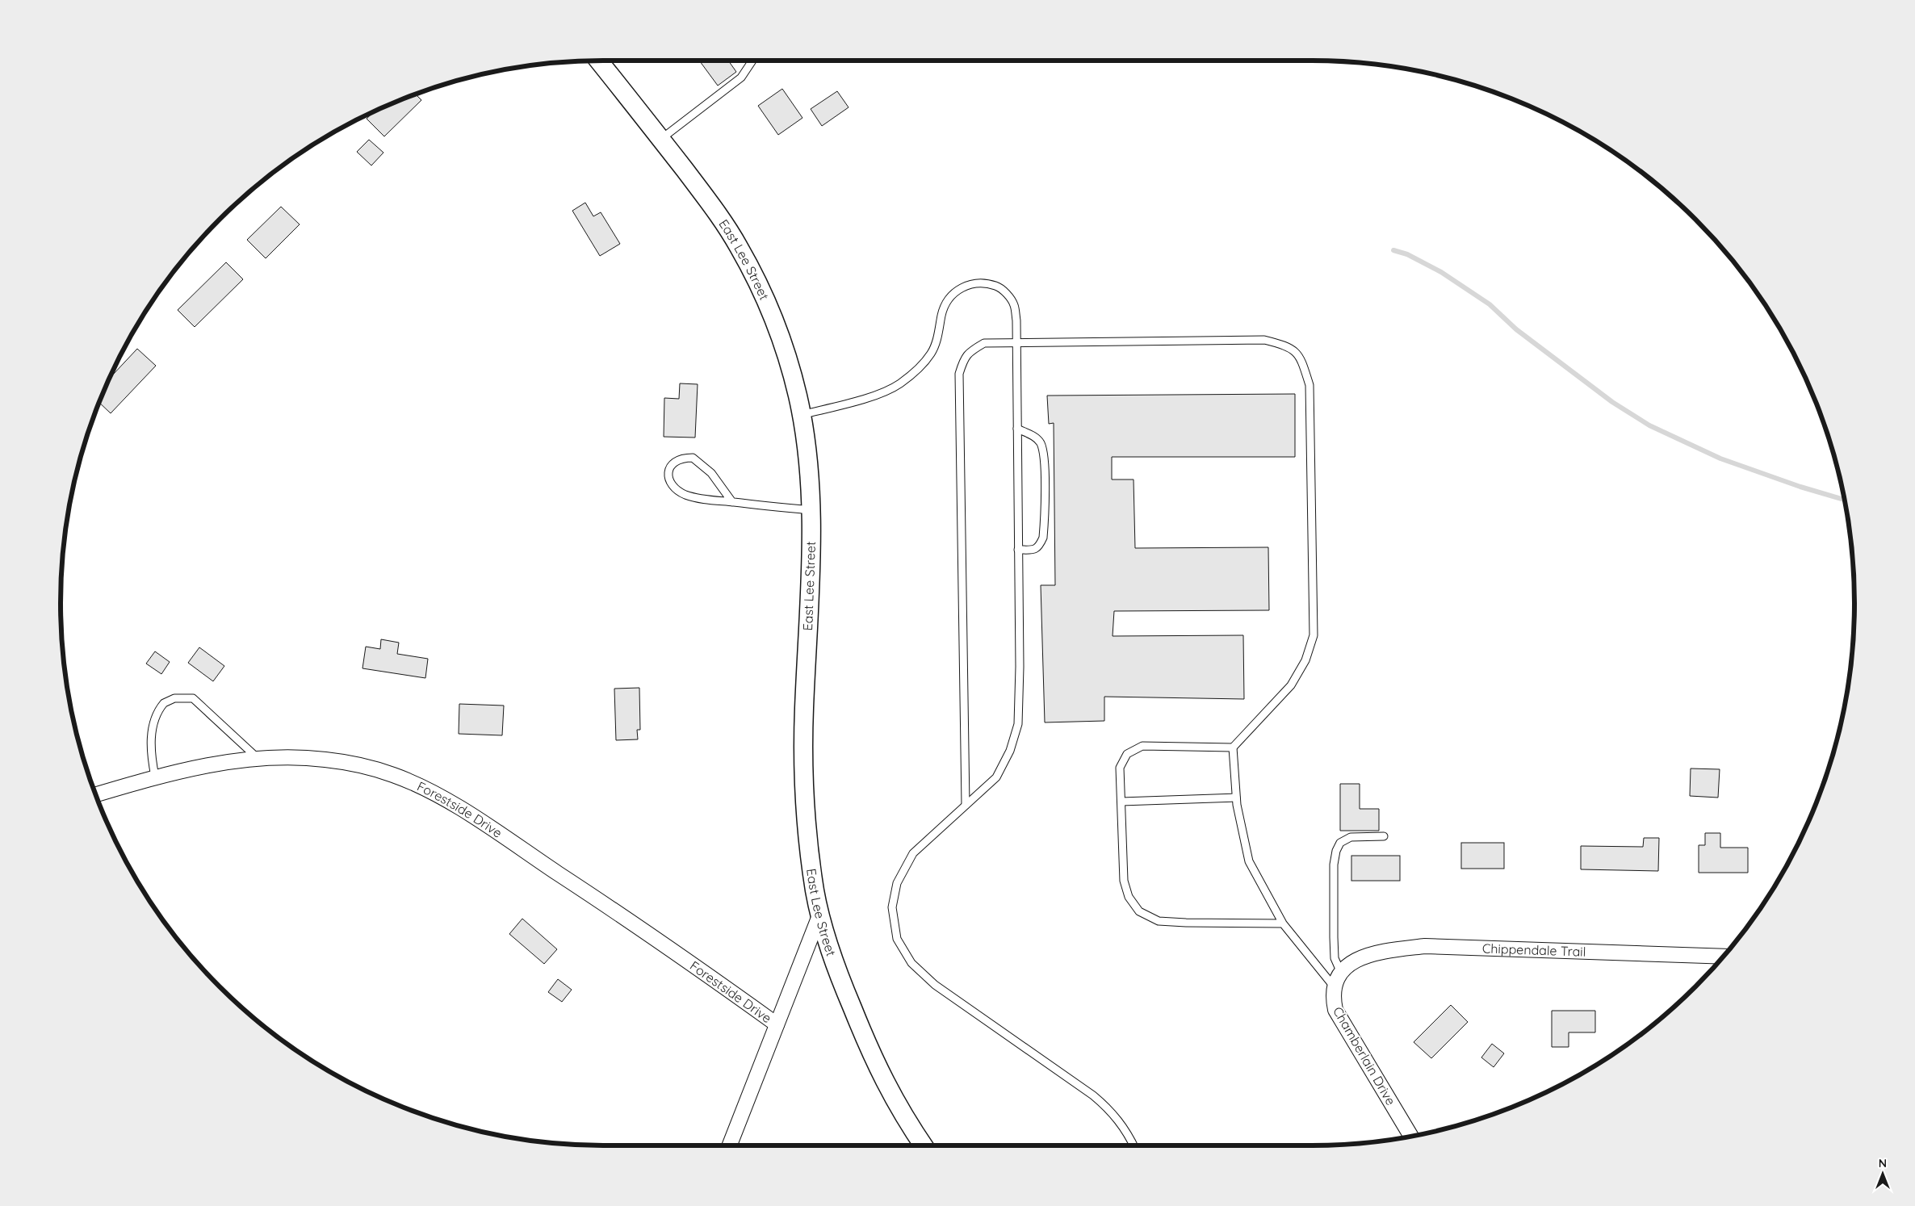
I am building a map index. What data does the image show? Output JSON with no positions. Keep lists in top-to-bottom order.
{
  "streets": {
    "street": [
      "East Lee Street",
      "Forestside Drive",
      "Chippendale Trail",
      "Chamberlain Drive"
    ]
  },
  "crossings": [
    ["Chippendale Trail", "Chamberlain Drive"]
  ],
  "north": "top"
}
